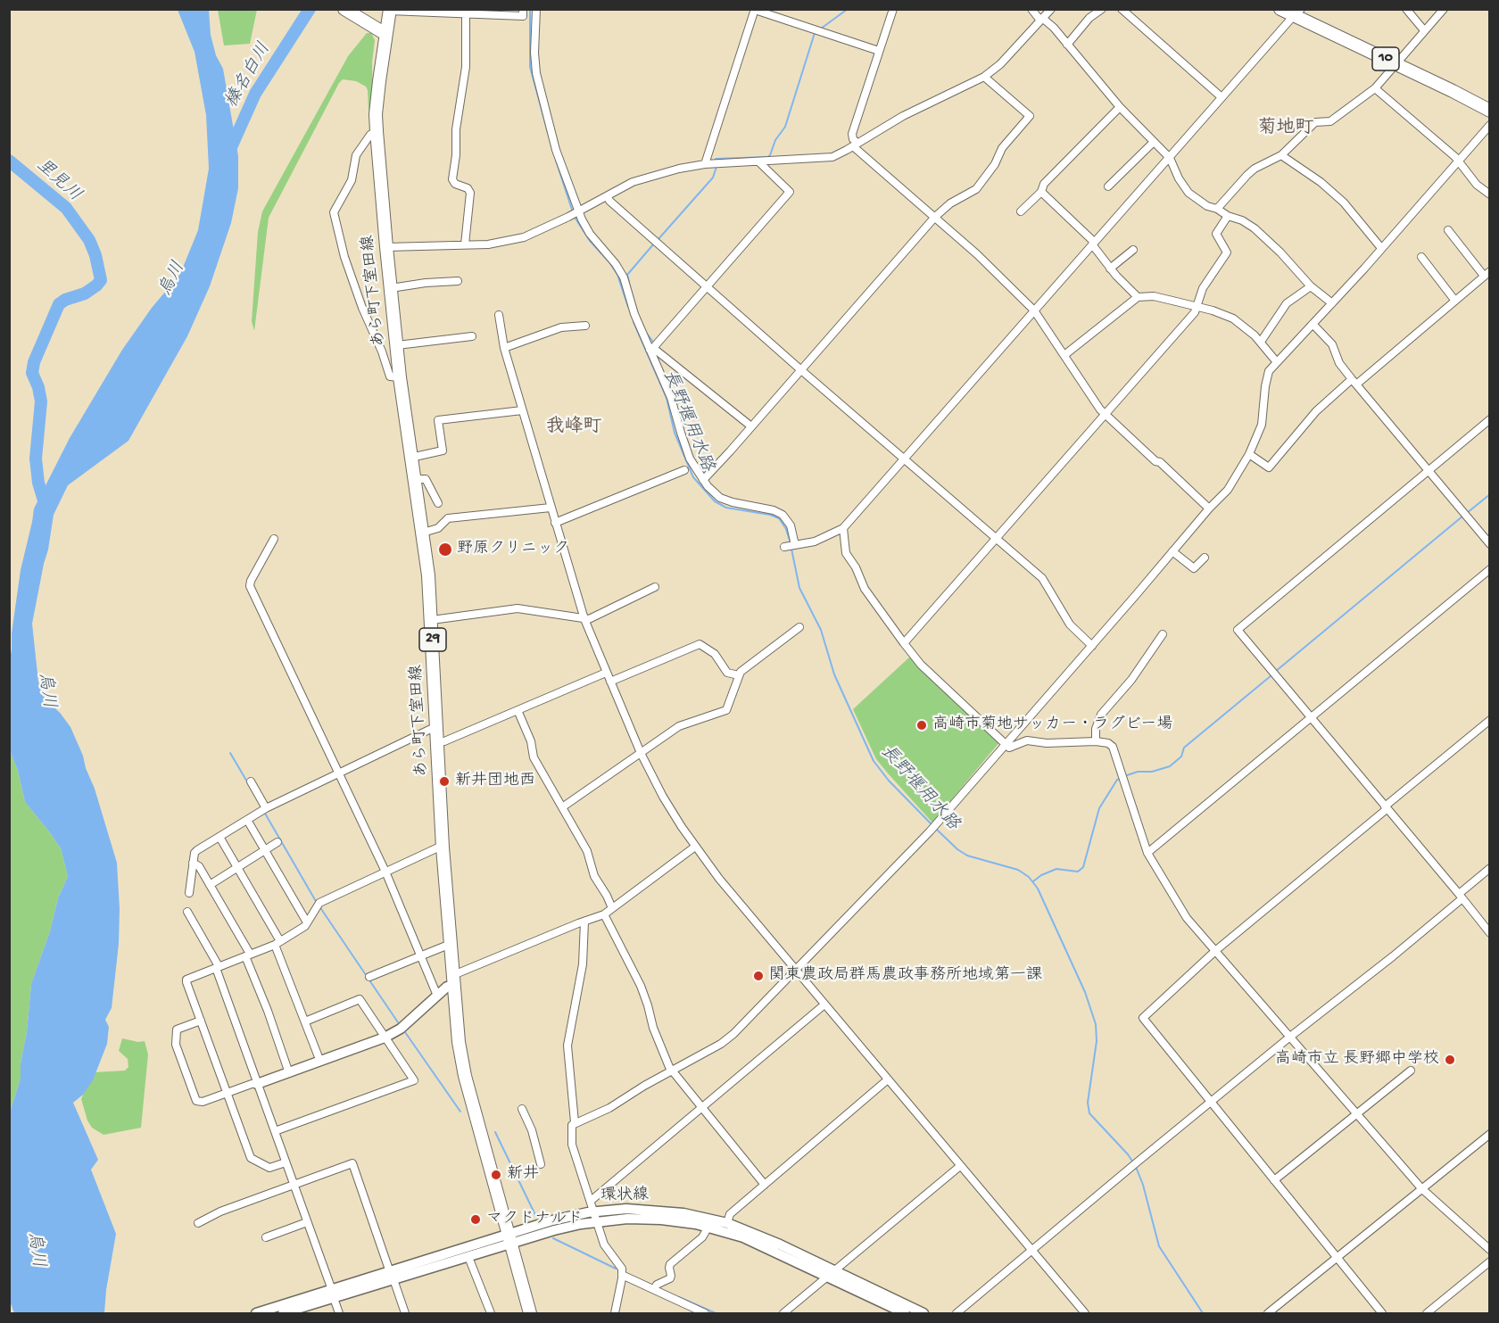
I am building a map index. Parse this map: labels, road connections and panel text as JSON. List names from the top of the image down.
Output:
{
  "streets": {
    "main road": ["10", "あら町下室田線", "29"],
    "street": ["環状線"]
  },
  "crossings": [
    ["あら町下室田線", "29"],
    ["あら町下室田線", "環状線"],
    ["29", "環状線"]
  ],
  "districts": ["菊地町", "我峰町"],
  "water": [
    "榛名白川",
    "里見川",
    "烏川",
    "長野堰用水路"
  ],
  "places": [
    "野原クリニック",
    "高崎市菊地サッカー・ラグビー場",
    "新井団地西",
    "関東農政局群馬農政事務所地域第一課",
    "高崎市立 長野郷中学校",
    "新井",
    "マクドナルド"
  ]
}
